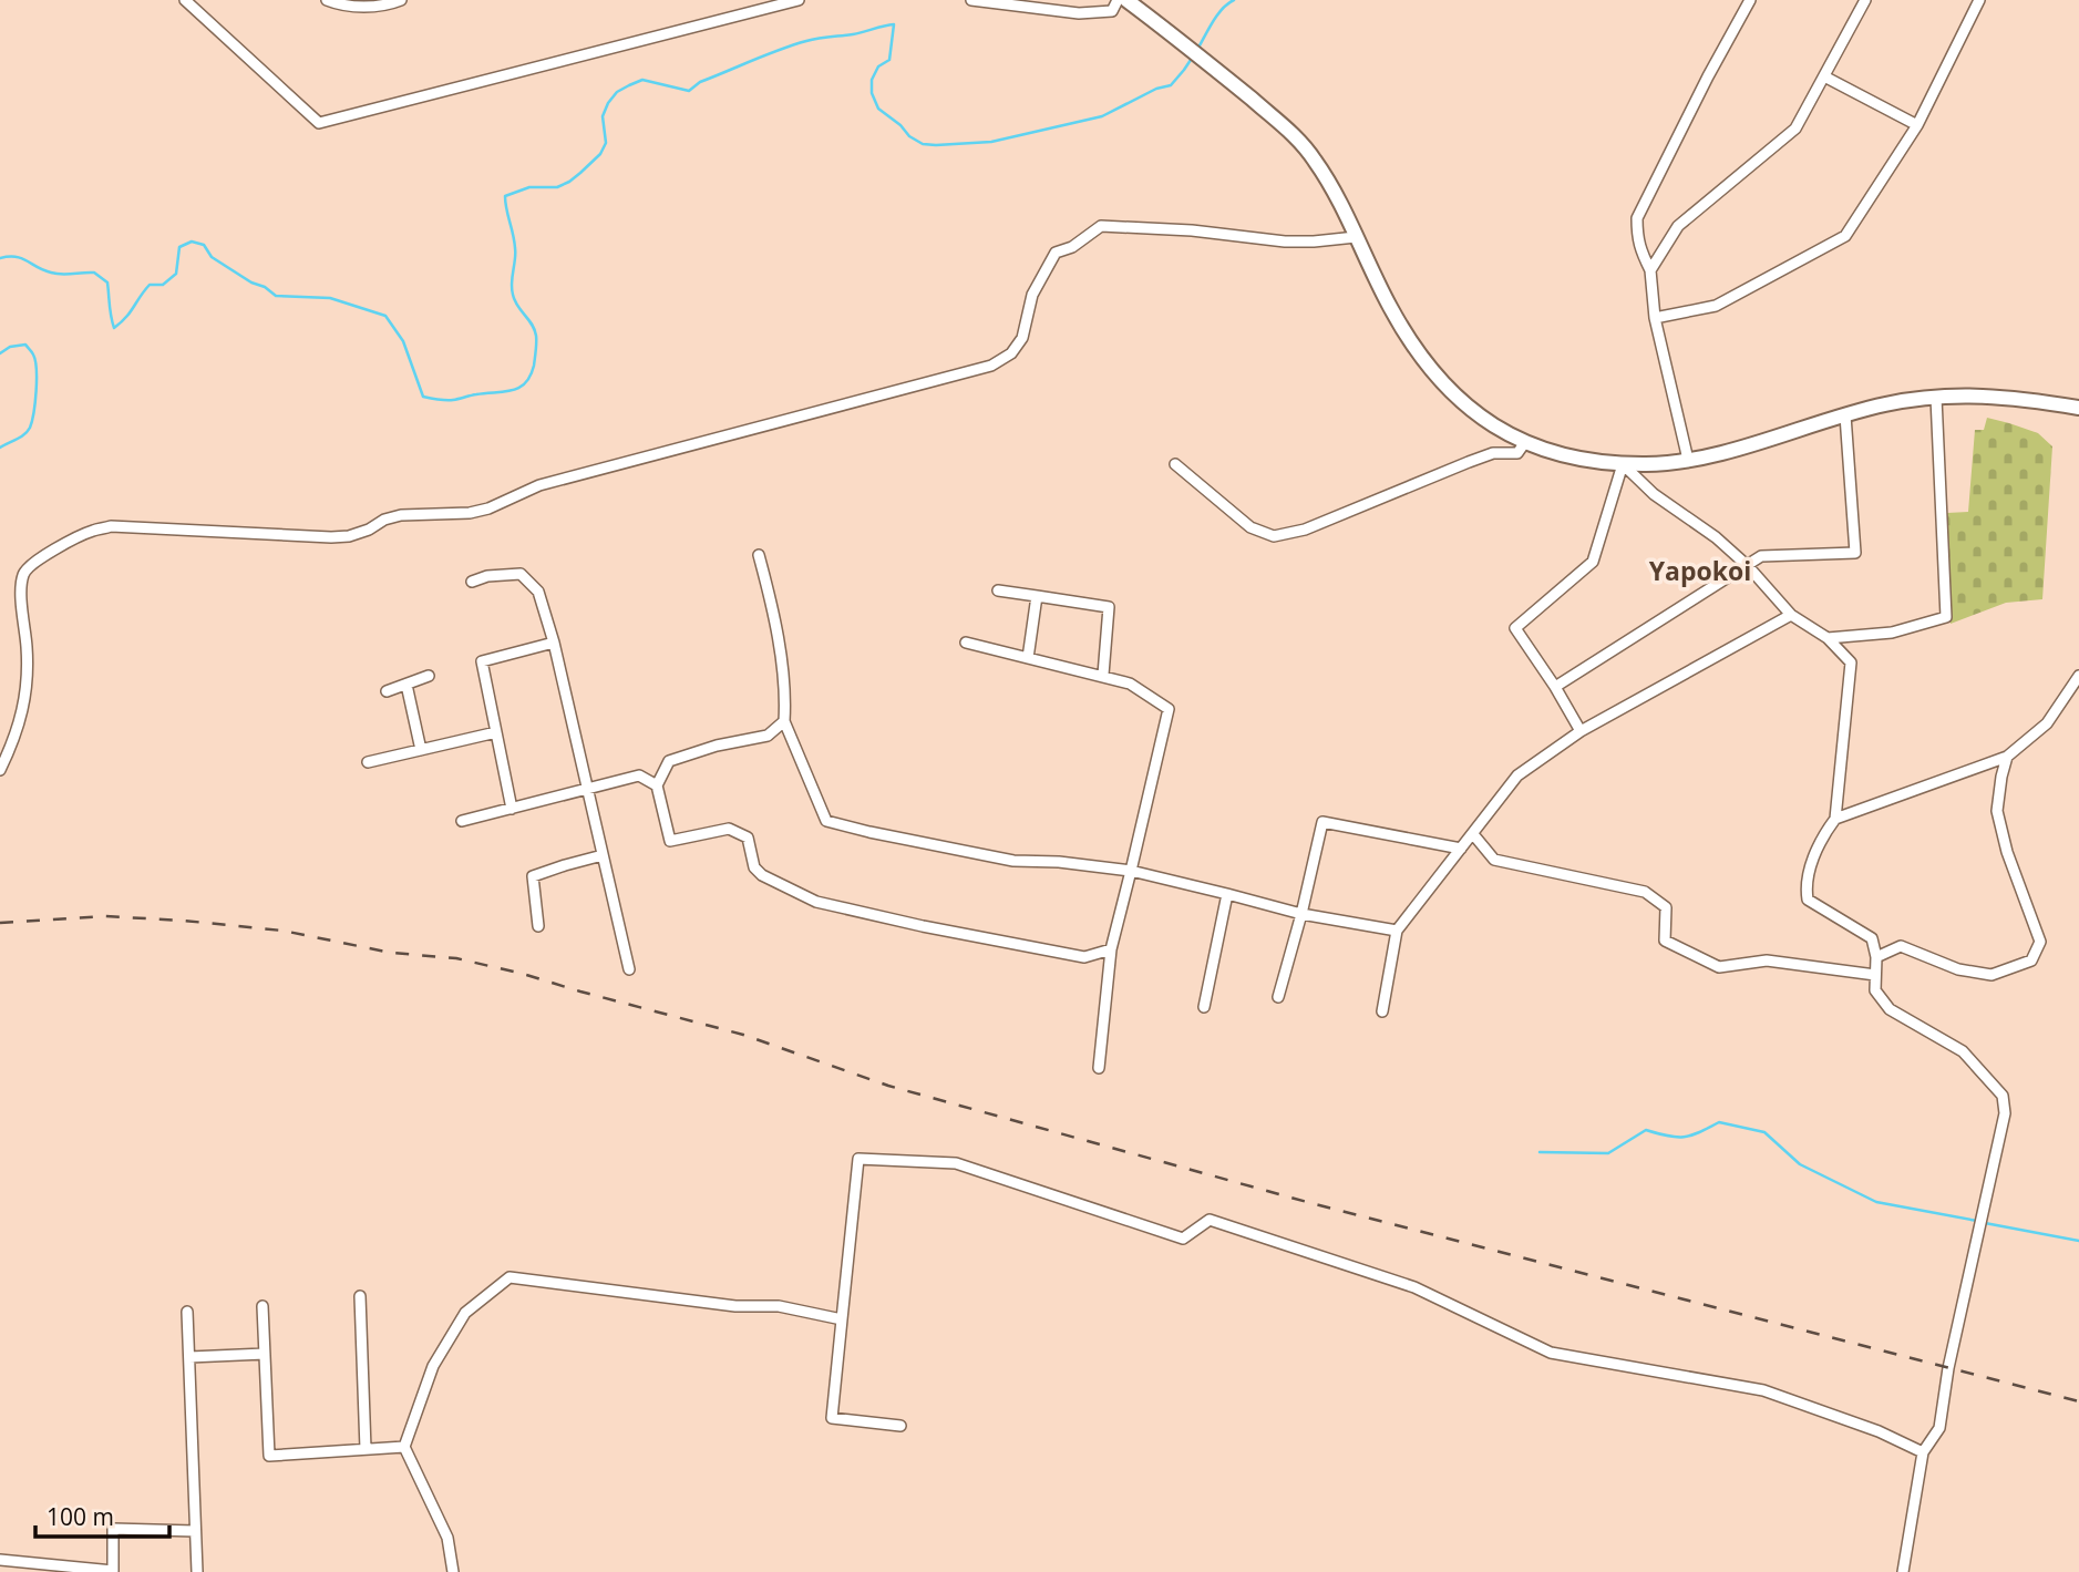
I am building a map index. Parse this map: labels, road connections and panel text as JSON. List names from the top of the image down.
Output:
{
  "districts": ["Yapokoi"],
  "scale_bar": "100 m"
}
